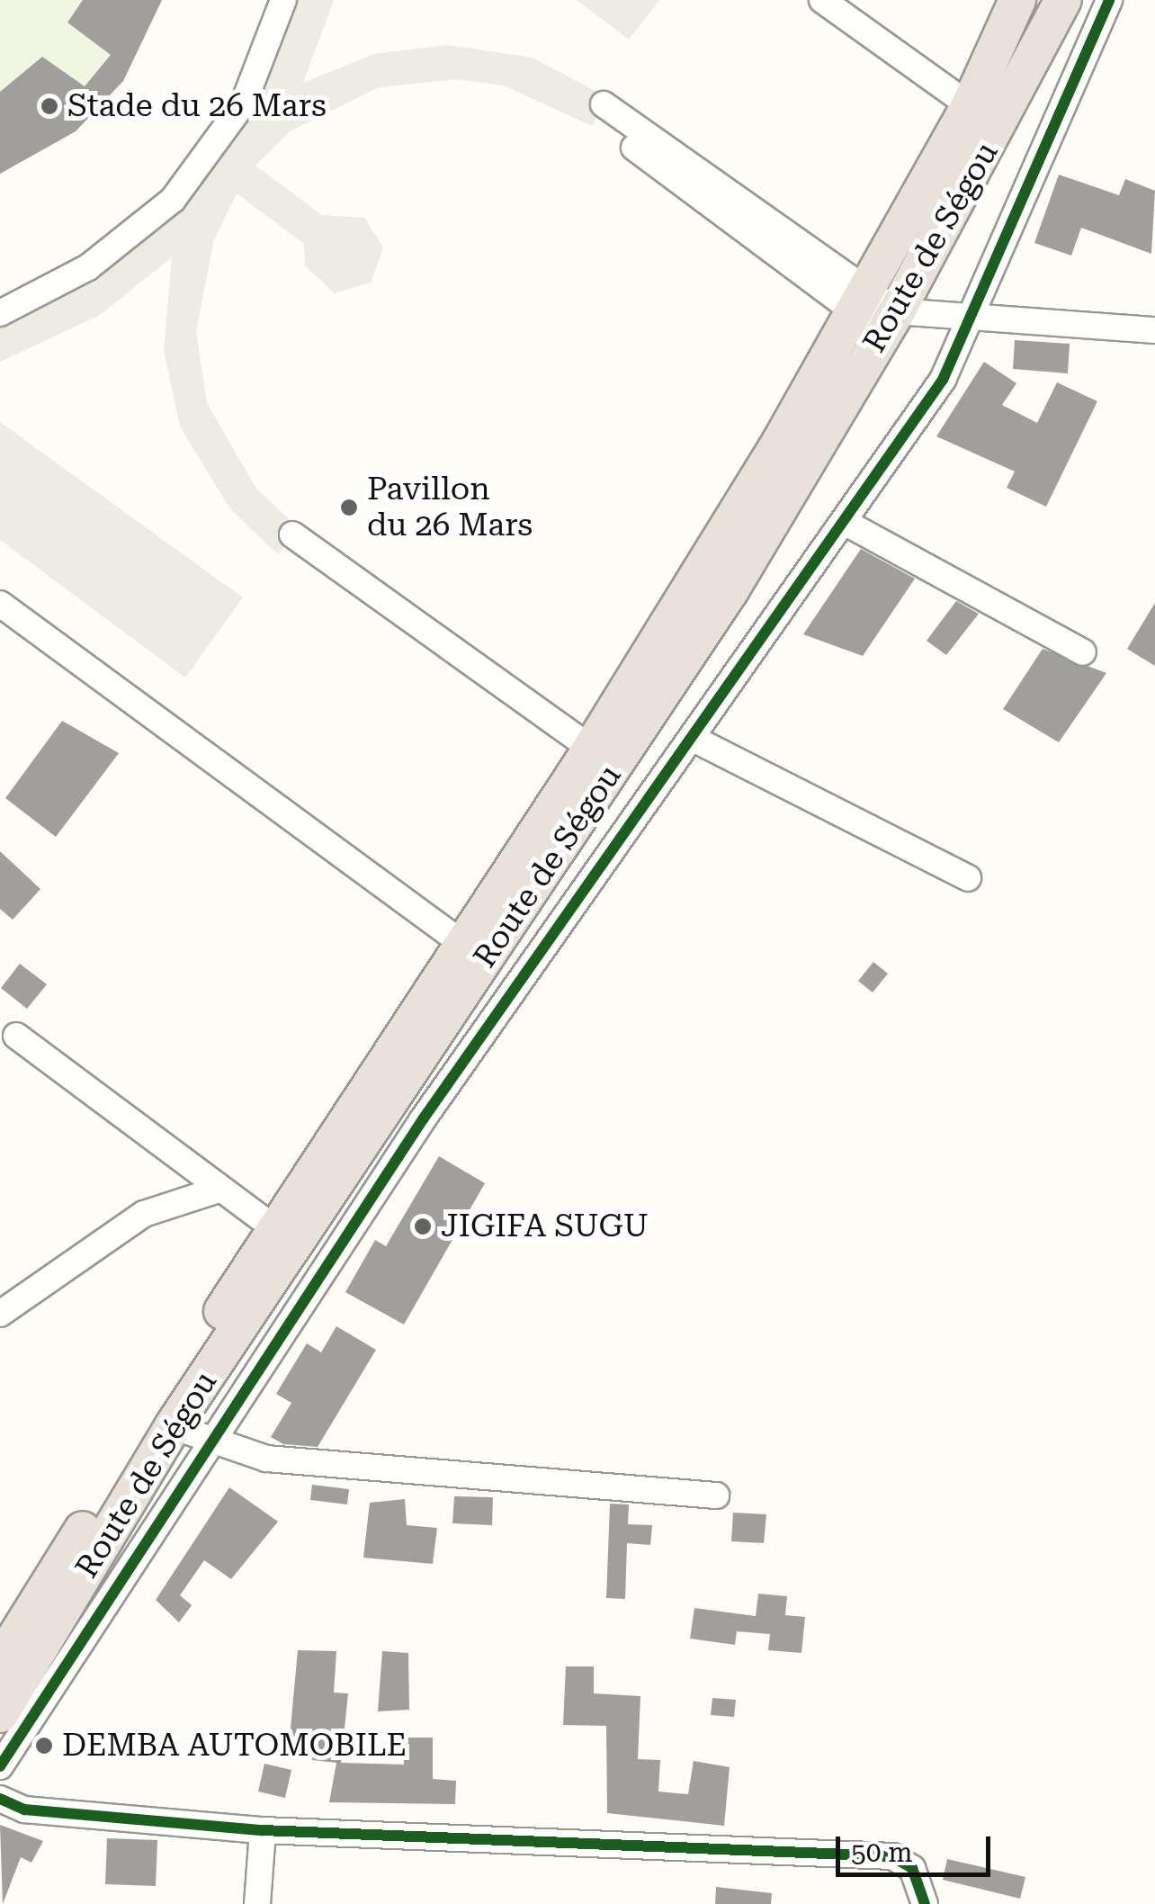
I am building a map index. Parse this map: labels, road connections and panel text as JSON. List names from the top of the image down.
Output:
{
  "streets": {
    "highway": ["Route de Ségou"]
  },
  "places": [
    "Stade du 26 Mars",
    "Pavillon du 26 Mars",
    "JIGIFA SUGU",
    "DEMBA AUTOMOBILE"
  ],
  "scale_bar": "50 m"
}
